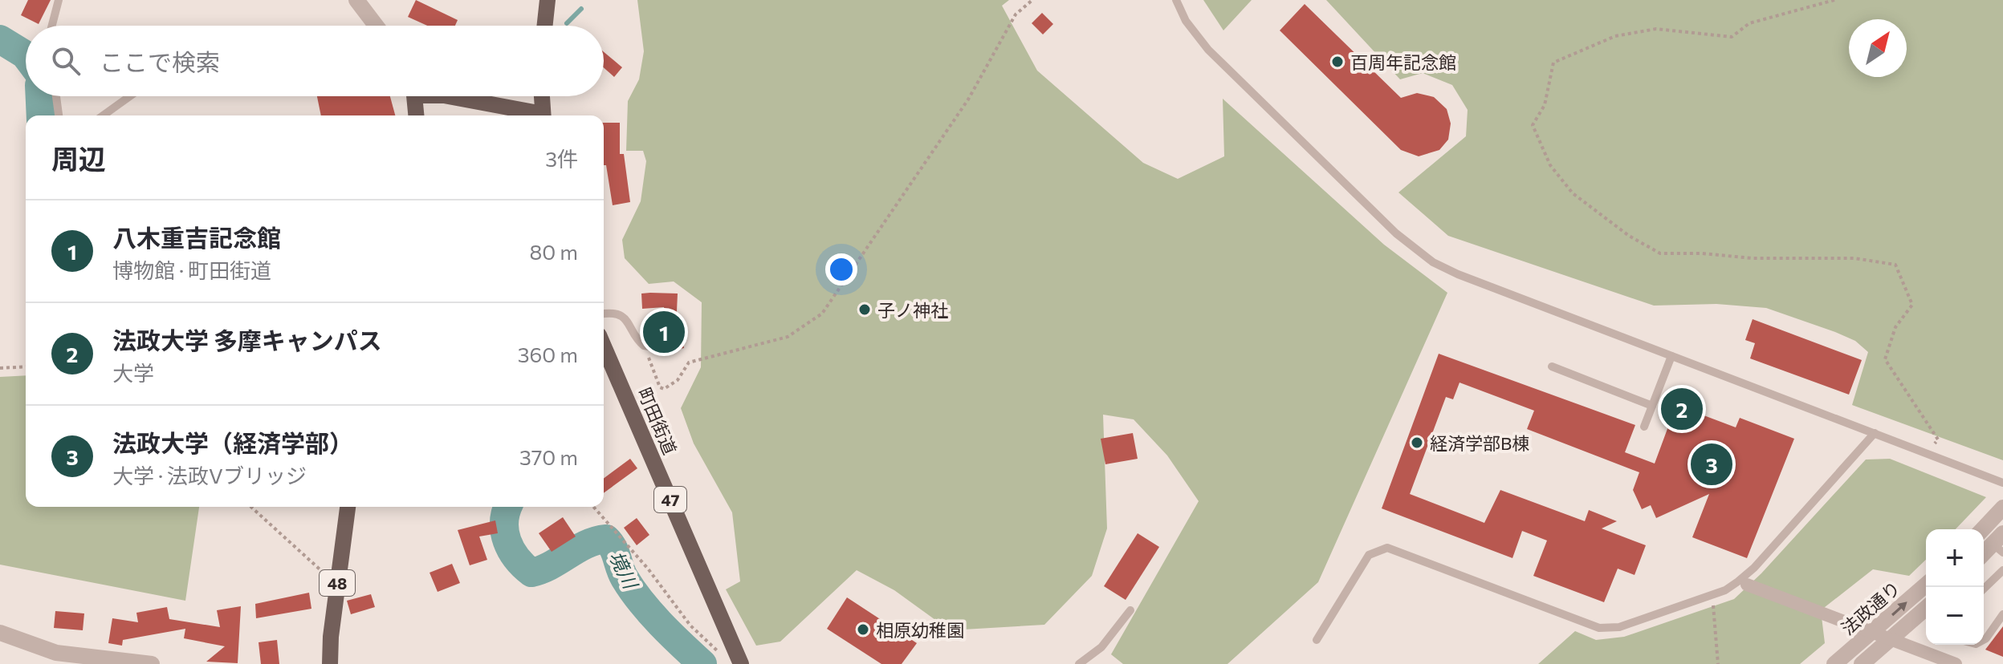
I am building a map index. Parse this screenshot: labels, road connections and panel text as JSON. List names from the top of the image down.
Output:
{
  "streets": {
    "main road": ["町田街道", "47", "48"],
    "street": ["法政通り"]
  },
  "water": ["境川"],
  "places": [
    "百周年記念館",
    "子ノ神社",
    "経済学部B棟",
    "相原幼稚園"
  ],
  "north": "top right",
  "page": {
    "search": "ここで検索",
    "heading": ["周辺", "3件"],
    "list": [
      {
        "mark": "1",
        "name": "八木重吉記念館",
        "note": "博物館 · 町田街道",
        "value": "80 m"
      },
      {
        "mark": "2",
        "name": "法政大学 多摩キャンパス",
        "note": "大学",
        "value": "360 m"
      },
      {
        "mark": "3",
        "name": "法政大学（経済学部）",
        "note": "大学 · 法政Vブリッジ",
        "value": "370 m"
      }
    ],
    "pins": ["1", "2", "3"],
    "map_buttons": ["+", "−"]
  }
}
